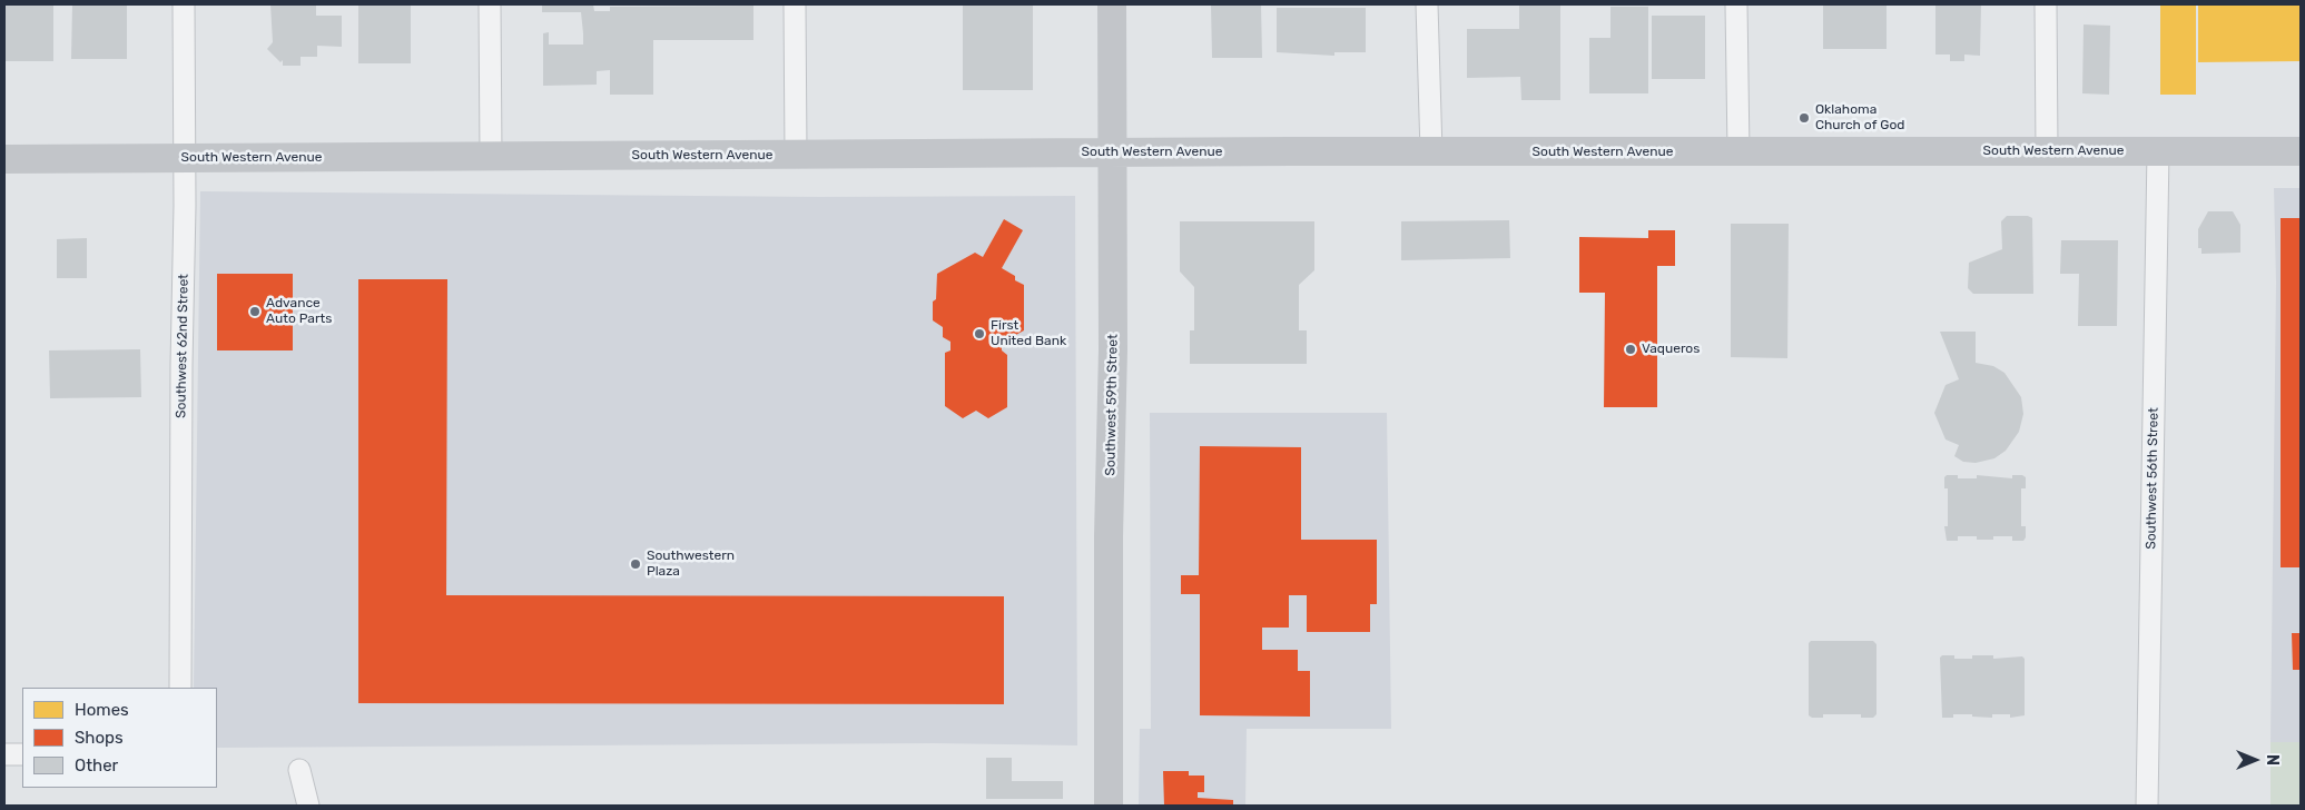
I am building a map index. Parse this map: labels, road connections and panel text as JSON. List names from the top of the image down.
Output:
{
  "streets": {
    "main road": ["South Western Avenue", "Southwest 59th Street"],
    "street": ["Southwest 62nd Street", "Southwest 56th Street"]
  },
  "crossings": [
    ["South Western Avenue", "Southwest 62nd Street"],
    ["South Western Avenue", "Southwest 59th Street"],
    ["South Western Avenue", "Southwest 56th Street"]
  ],
  "places": [
    "Oklahoma Church of God",
    "Advance Auto Parts",
    "First United Bank",
    "Vaqueros",
    "Southwestern Plaza"
  ],
  "legend": ["Homes", "Shops", "Other"],
  "north": "right"
}
